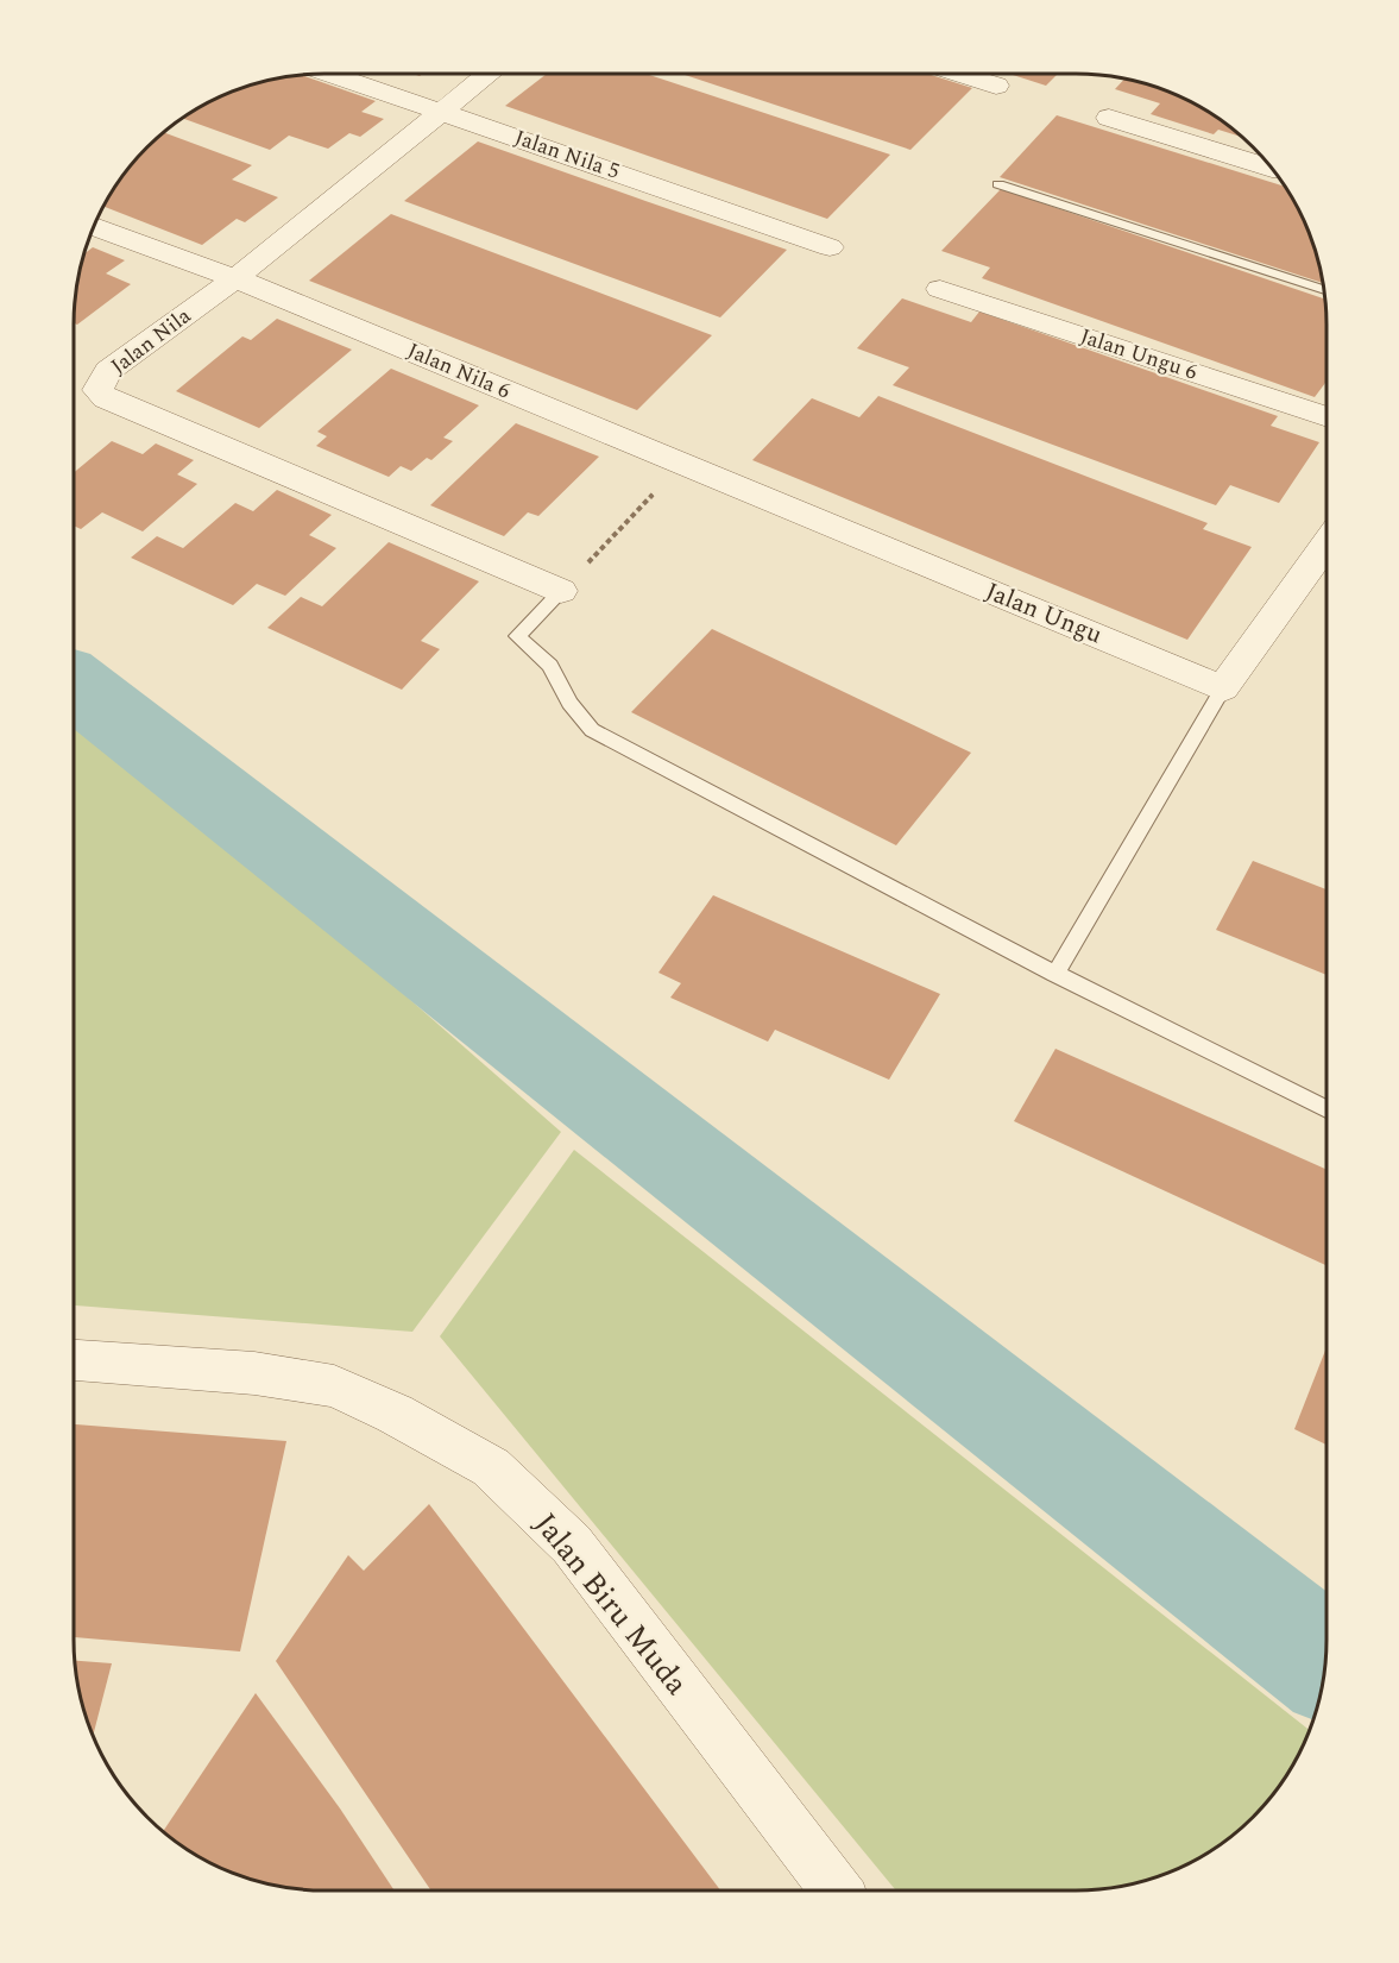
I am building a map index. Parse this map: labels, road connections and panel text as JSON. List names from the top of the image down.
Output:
{
  "streets": {
    "street": [
      "Jalan Nila 5",
      "Jalan Nila",
      "Jalan Ungu 6",
      "Jalan Nila 6",
      "Jalan Ungu",
      "Jalan Biru Muda"
    ]
  },
  "crossings": [
    ["Jalan Nila 5", "Jalan Nila"],
    ["Jalan Nila", "Jalan Nila 6"],
    ["Jalan Nila 6", "Jalan Ungu"]
  ]
}
